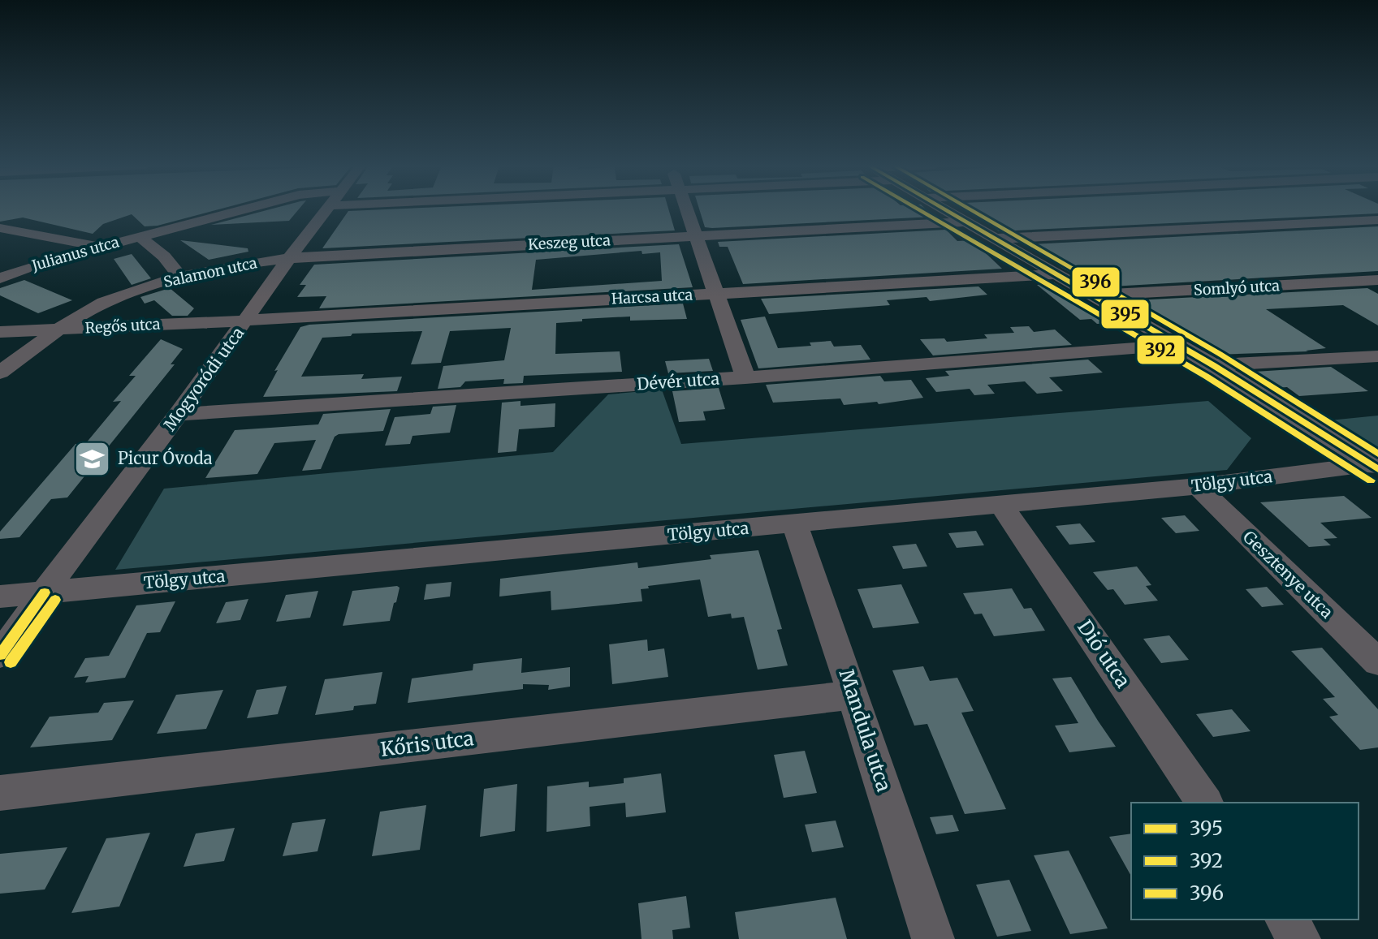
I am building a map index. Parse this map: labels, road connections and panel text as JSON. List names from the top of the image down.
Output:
{
  "streets": {
    "street": [
      "Keszeg utca",
      "Julianus utca",
      "Salamon utca",
      "Somlyó utca",
      "Harcsa utca",
      "Regős utca",
      "Mogyoródi utca",
      "Dévér utca",
      "Tölgy utca",
      "Gesztenye utca",
      "Dió utca",
      "Mandula utca",
      "Kőris utca"
    ]
  },
  "crossings": [
    ["Keszeg utca", "Salamon utca"],
    ["Keszeg utca", "Mogyoródi utca"],
    ["Salamon utca", "Regős utca"],
    ["Salamon utca", "Mogyoródi utca"],
    ["Harcsa utca", "Regős utca"],
    ["Harcsa utca", "Mogyoródi utca"],
    ["Regős utca", "Mogyoródi utca"],
    ["Mogyoródi utca", "Dévér utca"],
    ["Mogyoródi utca", "Tölgy utca"],
    ["Tölgy utca", "Gesztenye utca"],
    ["Tölgy utca", "Dió utca"],
    ["Tölgy utca", "Mandula utca"],
    ["Mandula utca", "Kőris utca"]
  ],
  "places": {
    "school or university": ["Picur Óvoda"]
  },
  "lines": ["transit line 395", "transit line 392", "transit line 396"],
  "legend": ["395", "392", "396"]
}
